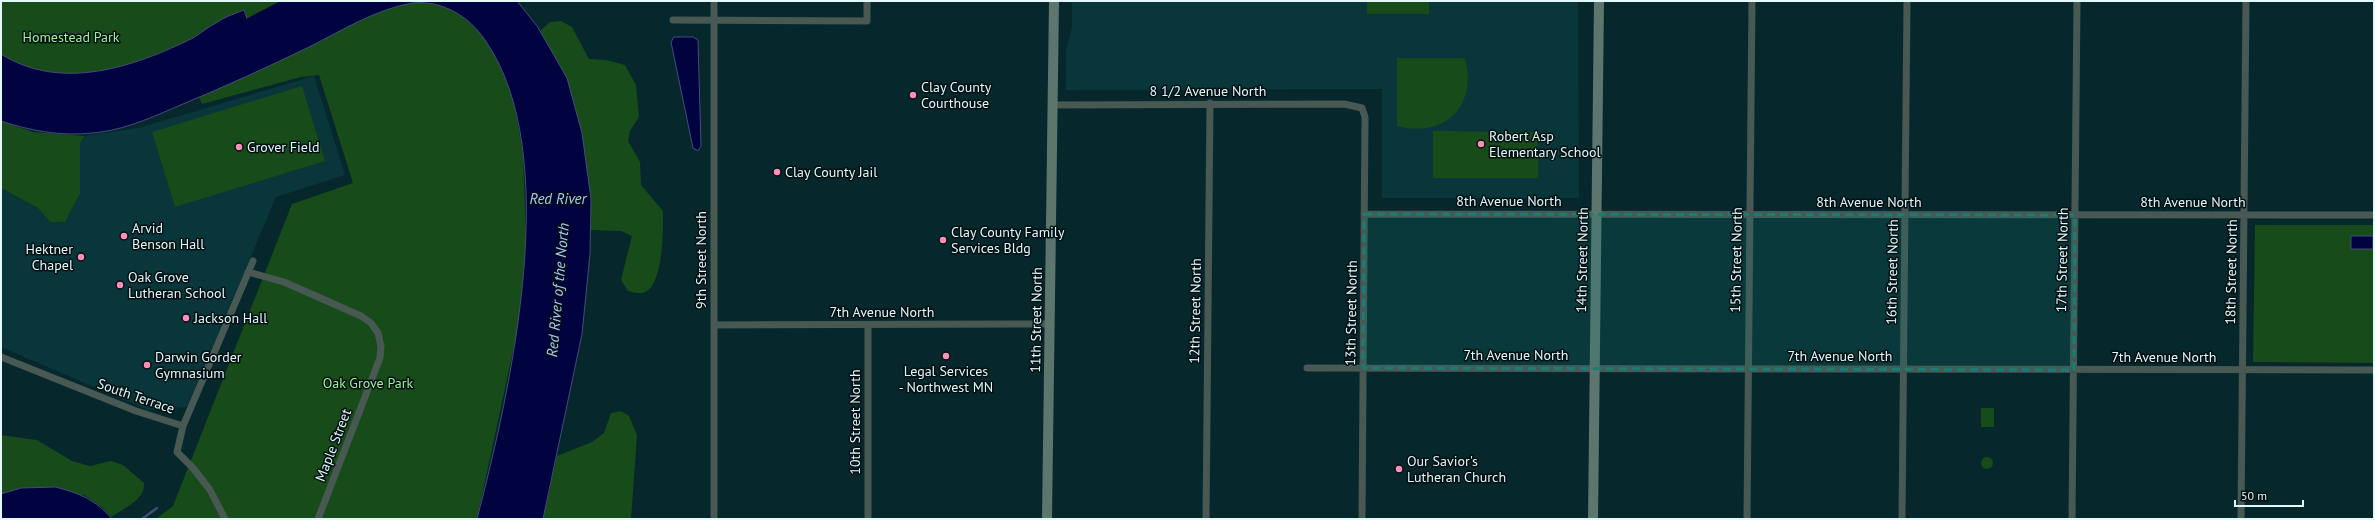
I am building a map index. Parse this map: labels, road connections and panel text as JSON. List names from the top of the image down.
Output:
{
  "streets": {
    "street": [
      "8 1/2 Avenue North",
      "8th Avenue North",
      "9th Street North",
      "14th Street North",
      "15th Street North",
      "17th Street North",
      "16th Street North",
      "18th Street North",
      "12th Street North",
      "7th Avenue North",
      "13th Street North",
      "11th Street North",
      "South Terrace",
      "10th Street North",
      "Maple Street"
    ]
  },
  "crossings": [
    ["8 1/2 Avenue North", "12th Street North"],
    ["8 1/2 Avenue North", "13th Street North"],
    ["8 1/2 Avenue North", "11th Street North"],
    ["8th Avenue North", "14th Street North"],
    ["8th Avenue North", "15th Street North"],
    ["8th Avenue North", "17th Street North"],
    ["8th Avenue North", "16th Street North"],
    ["8th Avenue North", "18th Street North"],
    ["8th Avenue North", "13th Street North"],
    ["9th Street North", "7th Avenue North"],
    ["14th Street North", "7th Avenue North"],
    ["15th Street North", "7th Avenue North"],
    ["17th Street North", "7th Avenue North"],
    ["16th Street North", "7th Avenue North"],
    ["18th Street North", "7th Avenue North"],
    ["7th Avenue North", "13th Street North"],
    ["7th Avenue North", "11th Street North"],
    ["7th Avenue North", "10th Street North"]
  ],
  "water": ["Red River", "Red River of the North"],
  "parks": ["Homestead Park", "Oak Grove Park"],
  "places": [
    "Clay County Courthouse",
    "Robert Asp Elementary School",
    "Grover Field",
    "Clay County Jail",
    "Arvid Benson Hall",
    "Clay County Family Services Bldg",
    "Hektner Chapel",
    "Oak Grove Lutheran School",
    "Jackson Hall",
    "Legal Services - Northwest MN",
    "Darwin Gorder Gymnasium",
    "Our Savior's Lutheran Church"
  ],
  "scale_bar": "50 m"
}
